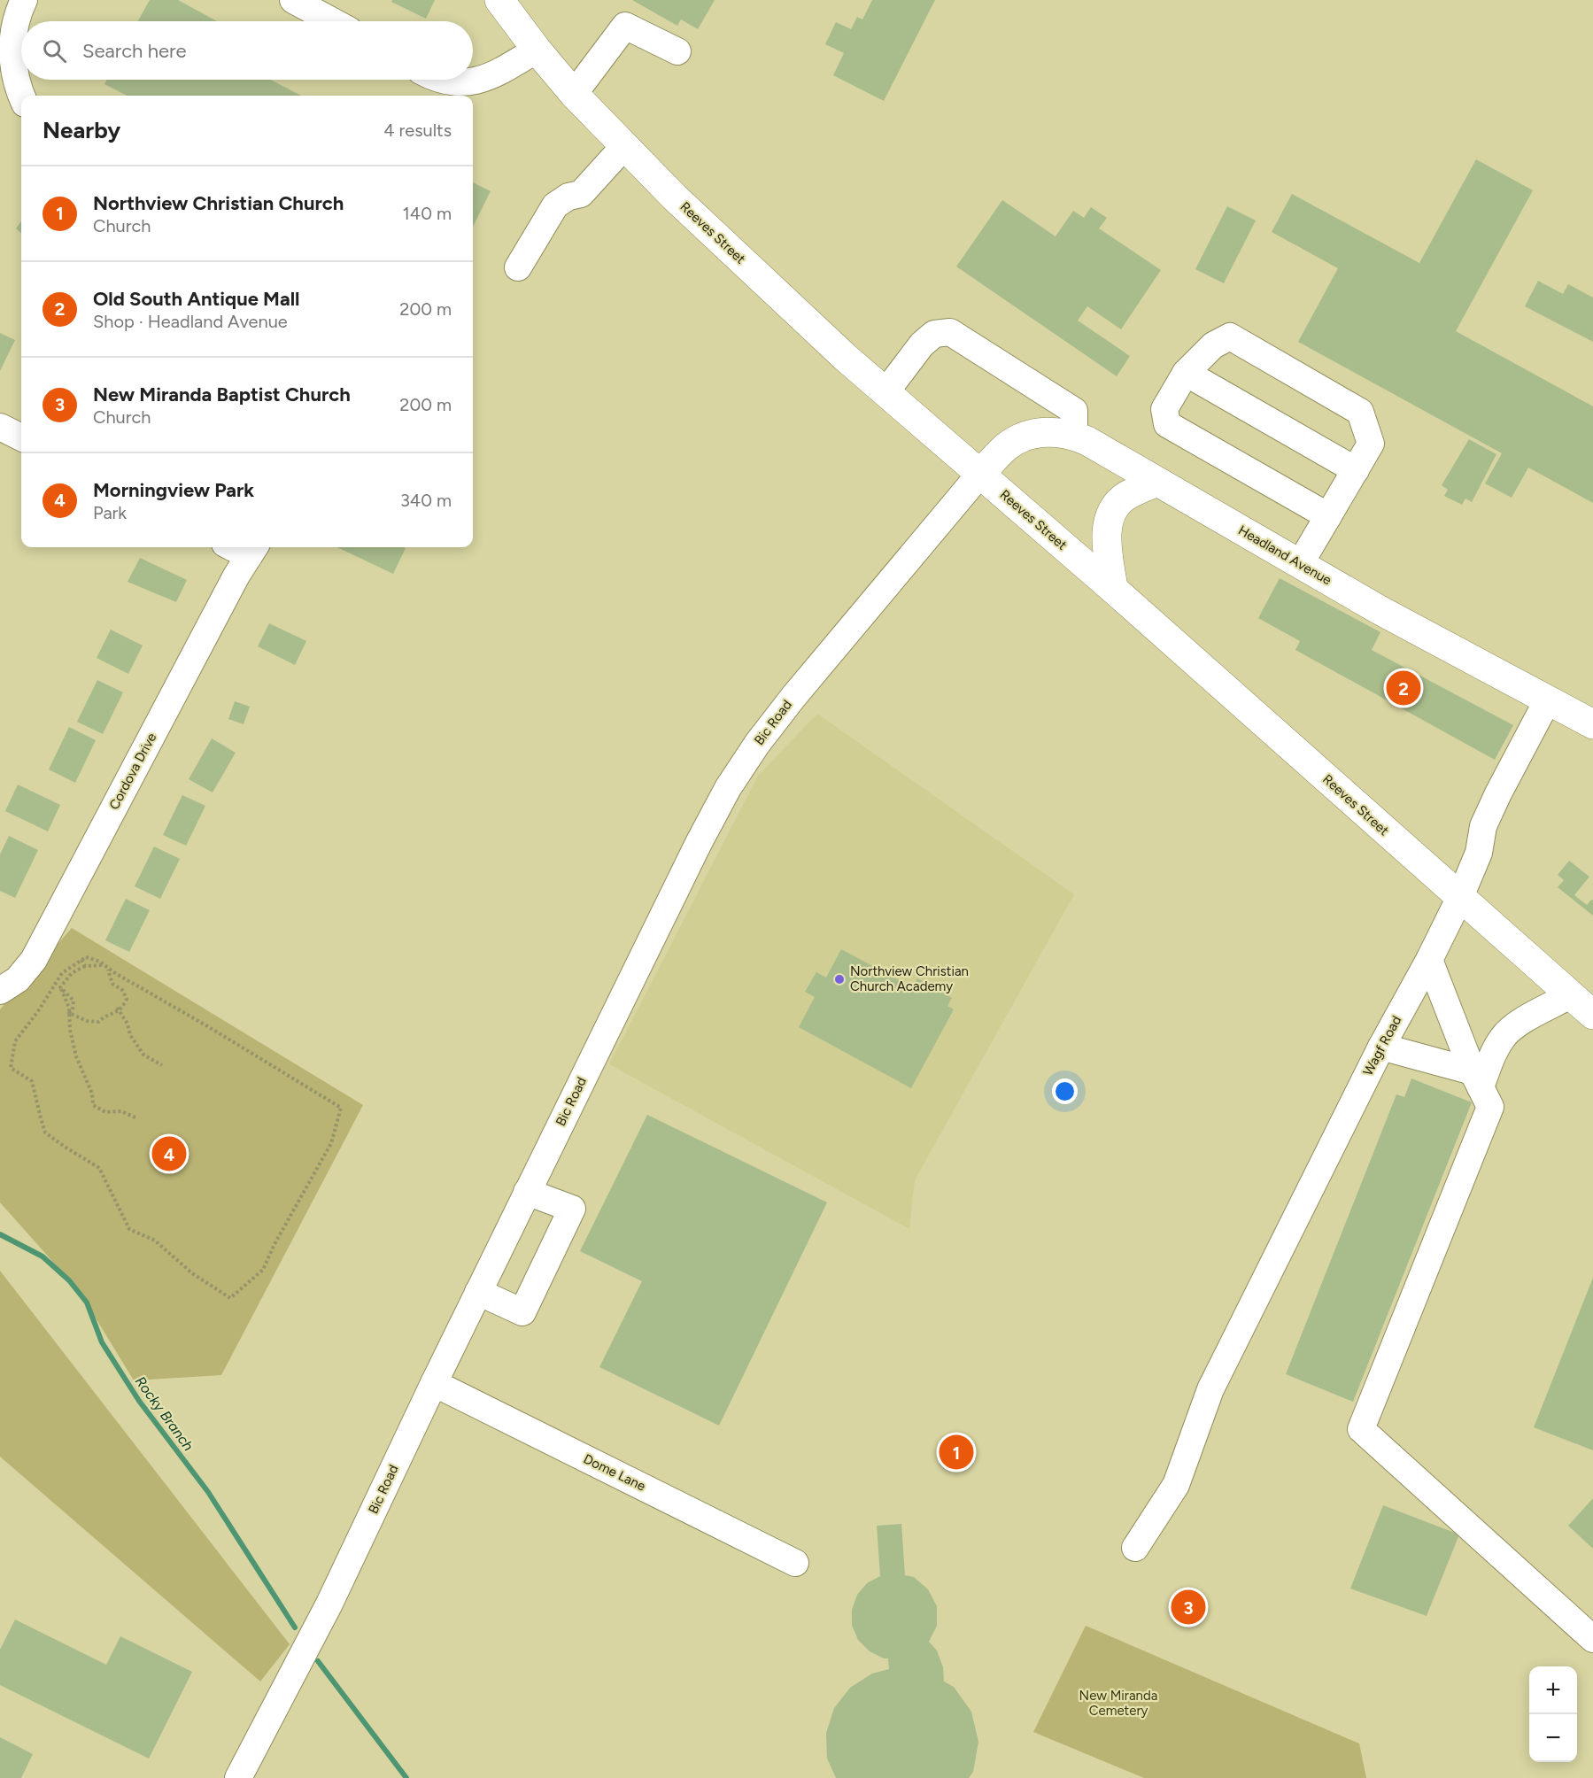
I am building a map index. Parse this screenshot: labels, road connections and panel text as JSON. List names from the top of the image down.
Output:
{
  "streets": {
    "main road": ["Reeves Street", "Headland Avenue"],
    "street": [
      "Bic Road",
      "Cordova Drive",
      "Wagf Road",
      "Dome Lane"
    ]
  },
  "crossings": [
    ["Reeves Street", "Headland Avenue"],
    ["Reeves Street", "Bic Road"],
    ["Reeves Street", "Wagf Road"],
    ["Headland Avenue", "Bic Road"],
    ["Headland Avenue", "Wagf Road"],
    ["Bic Road", "Dome Lane"]
  ],
  "water": ["Rocky Branch"],
  "parks": ["New Miranda Cemetery"],
  "places": ["Northview Christian Church Academy"],
  "page": {
    "search": "Search here",
    "heading": ["Nearby", "4 results"],
    "list": [
      {
        "mark": "1",
        "name": "Northview Christian Church",
        "note": "Church",
        "value": "140 m"
      },
      {
        "mark": "2",
        "name": "Old South Antique Mall",
        "note": "Shop · Headland Avenue",
        "value": "200 m"
      },
      {
        "mark": "3",
        "name": "New Miranda Baptist Church",
        "note": "Church",
        "value": "200 m"
      },
      {
        "mark": "4",
        "name": "Morningview Park",
        "note": "Park",
        "value": "340 m"
      }
    ],
    "pins": [
      "2",
      "4",
      "1",
      "3"
    ],
    "map_buttons": ["+", "−"]
  }
}
